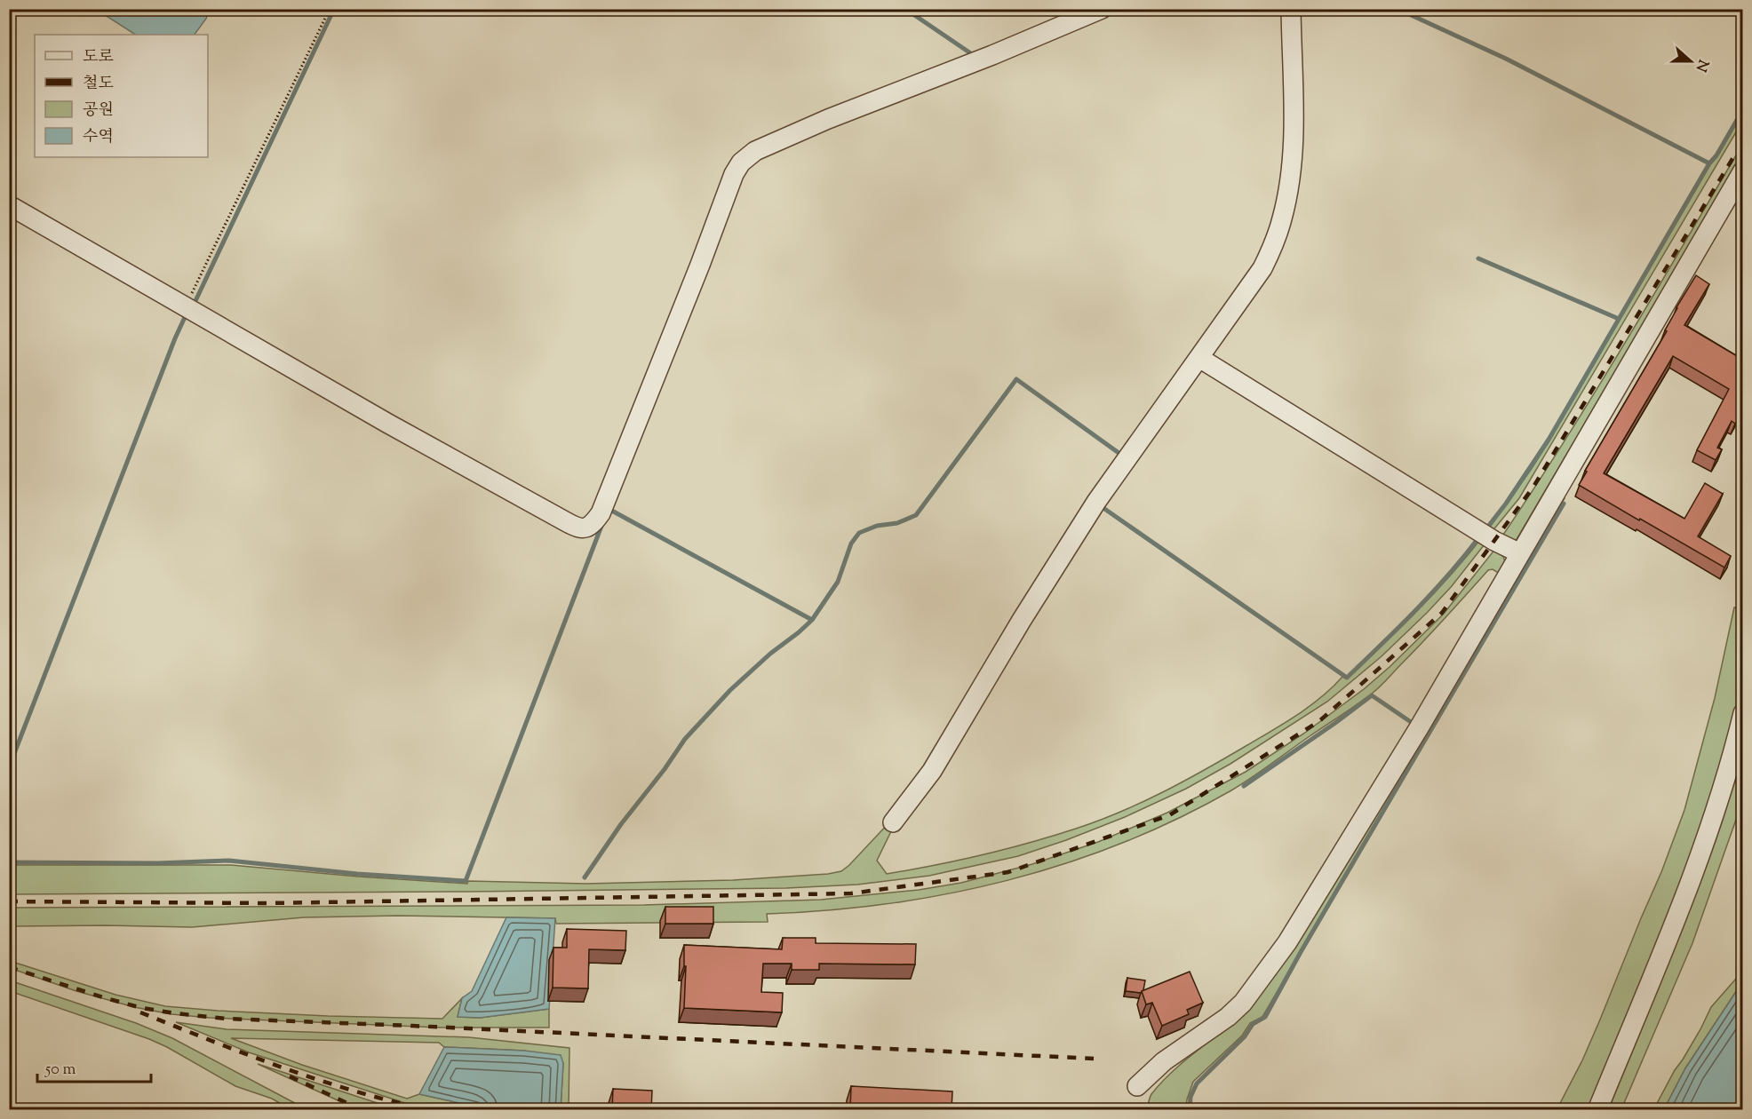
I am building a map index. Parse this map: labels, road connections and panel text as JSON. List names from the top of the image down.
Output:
{
  "legend": [
    "도로",
    "철도",
    "공원",
    "수역"
  ],
  "scale_bar": "50 m",
  "north": "right"
}
